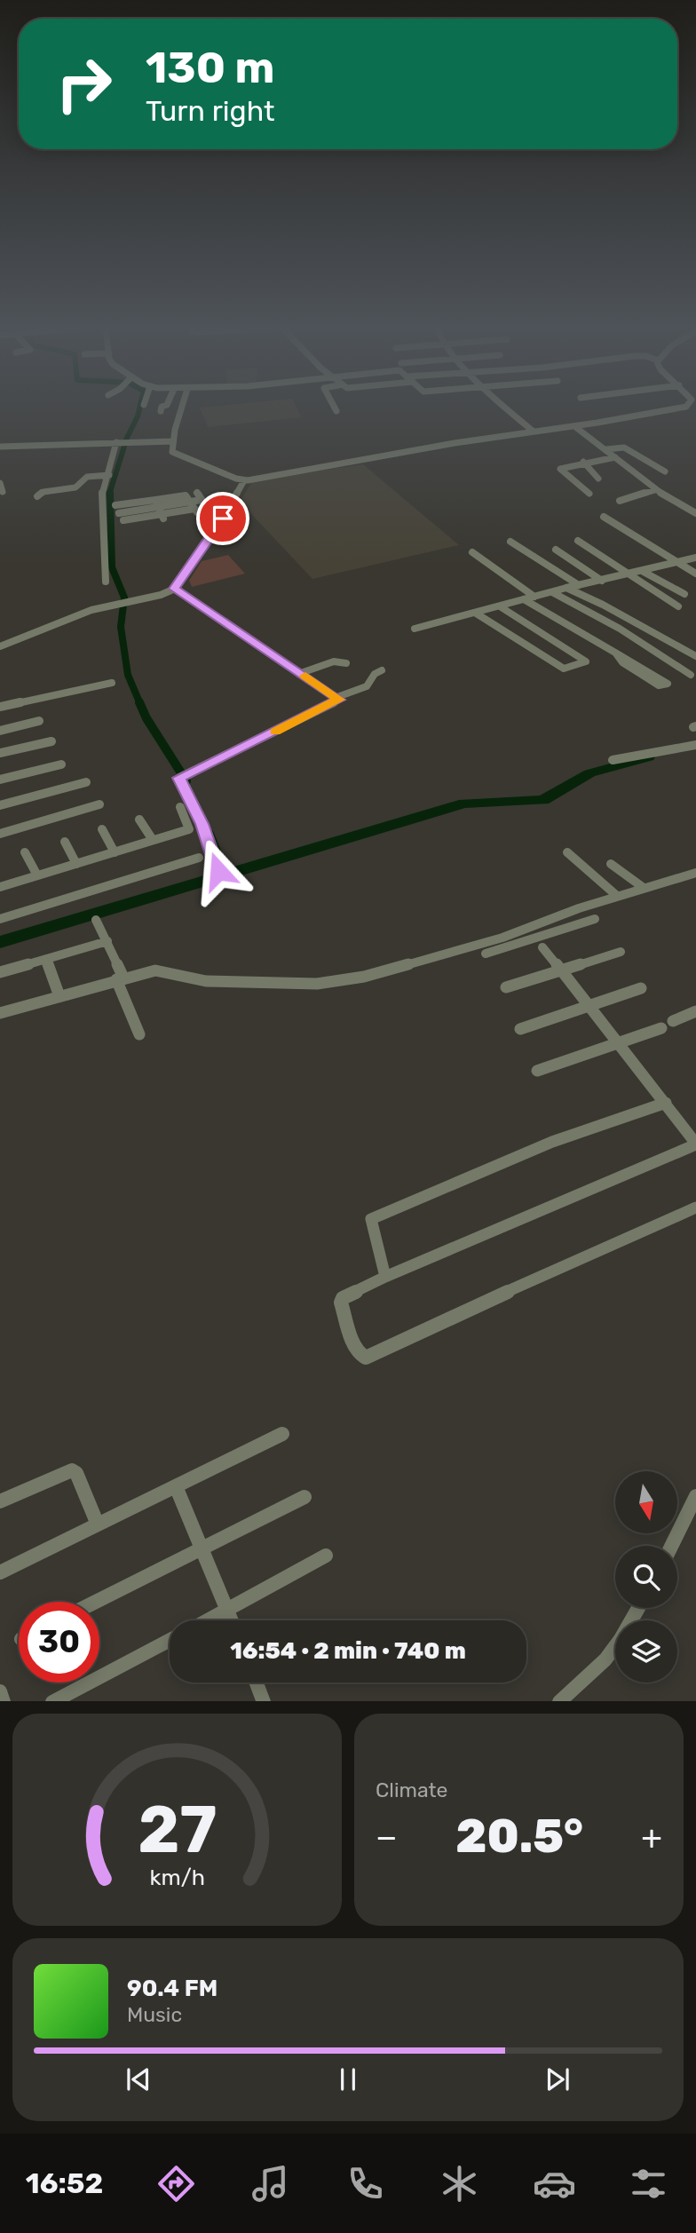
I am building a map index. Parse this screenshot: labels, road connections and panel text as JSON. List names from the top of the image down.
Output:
{
  "north": "bottom",
  "page": {
    "turn": ["130 m", "Turn right"],
    "limit": "30",
    "trip": "16:54 · 2 min · 740 m",
    "tile": "Climate",
    "heat": ["−", "20.5°", "+"],
    "song": ["90.4 FM", "Music"],
    "tabs": "16:52",
    "gauge": ["27", "km/h"]
  }
}
